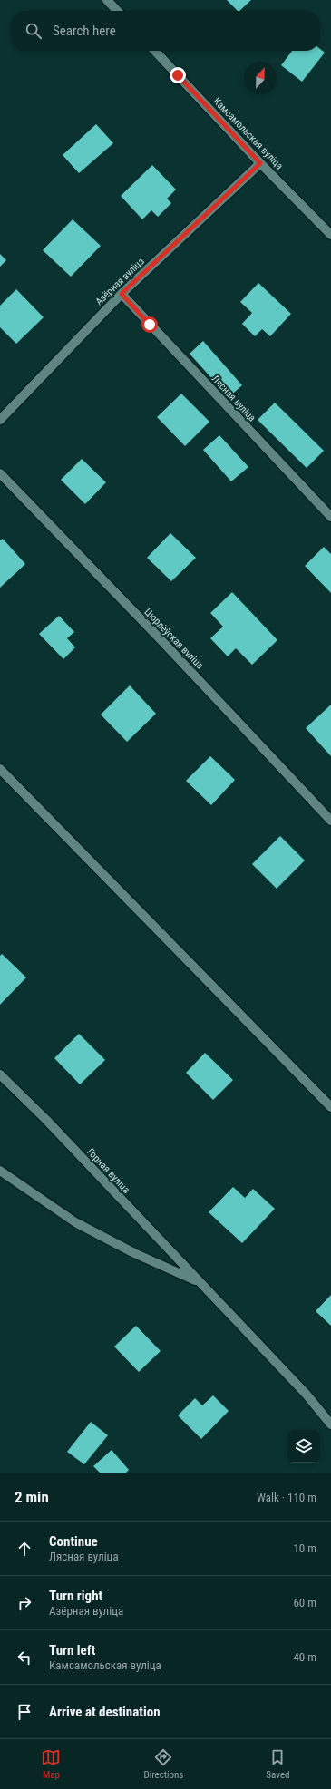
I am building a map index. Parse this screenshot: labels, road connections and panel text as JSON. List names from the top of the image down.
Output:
{
  "streets": {
    "street": [
      "Камсамольская вуліца",
      "Азёрная вуліца",
      "Лясная вуліца",
      "Цюрлёўская вуліца",
      "Горная вуліца"
    ]
  },
  "crossings": [
    ["Камсамольская вуліца", "Азёрная вуліца"],
    ["Азёрная вуліца", "Лясная вуліца"]
  ],
  "north": "top",
  "page": {
    "search": "Search here",
    "heading": ["2 min", "Walk · 110 m"],
    "list": [
      ["Continue", "Лясная вуліца", "10 m"],
      ["Turn right", "Азёрная вуліца", "60 m"],
      ["Turn left", "Камсамольская вуліца", "40 m"],
      "Arrive at destination"
    ],
    "nav": ["Map", "Directions", "Saved"]
  }
}
